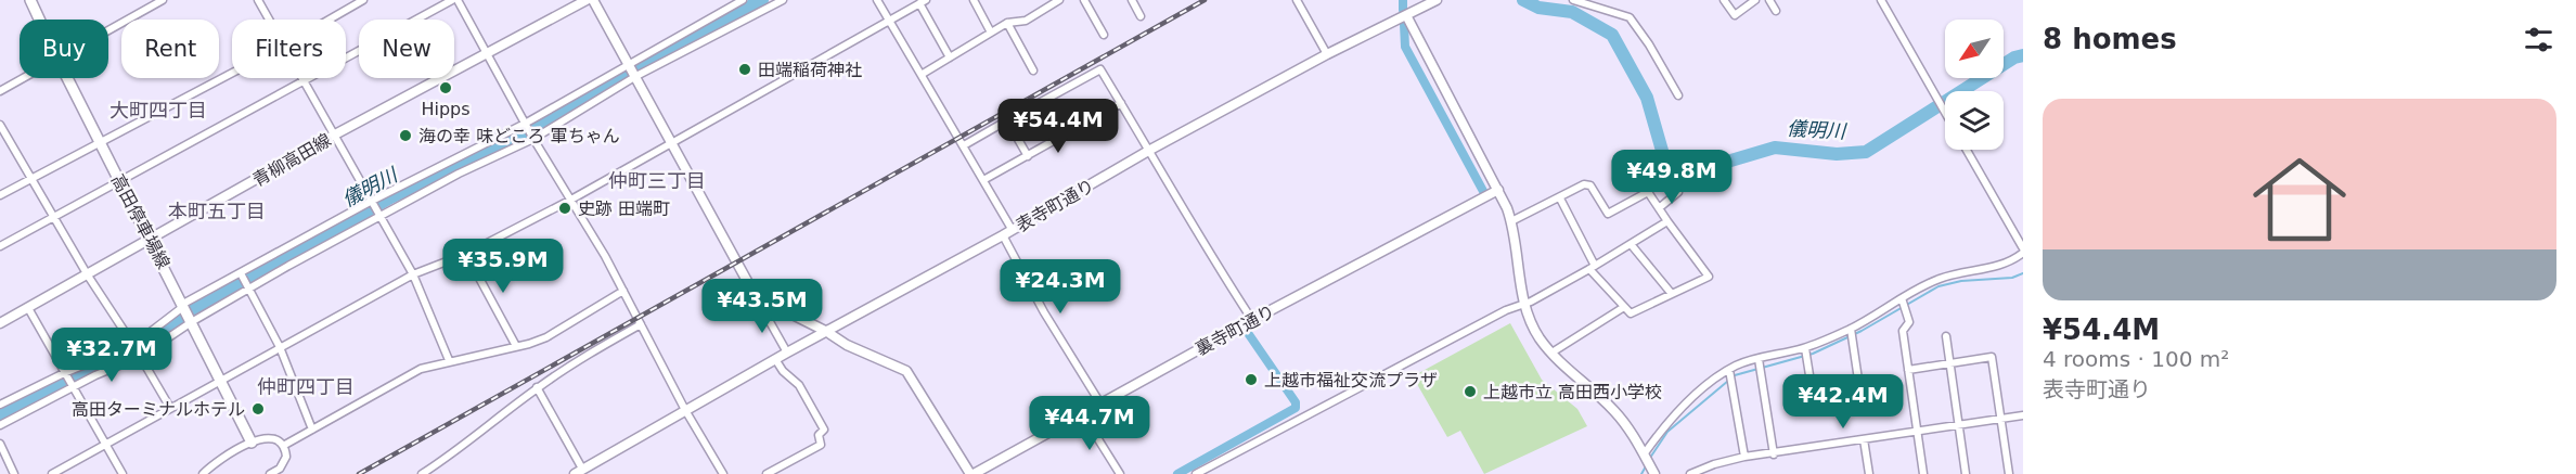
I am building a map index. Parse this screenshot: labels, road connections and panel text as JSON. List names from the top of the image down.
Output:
{
  "streets": {
    "main road": ["高田停車場線"],
    "street": ["青柳高田線", "表寺町通り", "裏寺町通り"]
  },
  "crossings": [
    ["青柳高田線", "高田停車場線"]
  ],
  "districts": [
    "大町四丁目",
    "仲町三丁目",
    "本町五丁目",
    "仲町四丁目"
  ],
  "water": ["儀明川"],
  "places": [
    "田端稲荷神社",
    "Hipps",
    "海の幸 味どころ 軍ちゃん",
    "史跡 田端町",
    "上越市福祉交流プラザ",
    "上越市立 高田西小学校",
    "高田ターミナルホテル"
  ],
  "north": "bottom left",
  "page": {
    "heading": "8 homes",
    "chip": [
      "Buy",
      "Rent",
      "Filters",
      "New"
    ],
    "list": [
      {
        "name": "¥54.4M",
        "note": "4 rooms · 100 m² · 表寺町通り"
      }
    ],
    "price": [
      "¥54.4M",
      "¥49.8M",
      "¥35.9M",
      "¥24.3M",
      "¥43.5M",
      "¥32.7M",
      "¥42.4M",
      "¥44.7M"
    ]
  }
}
